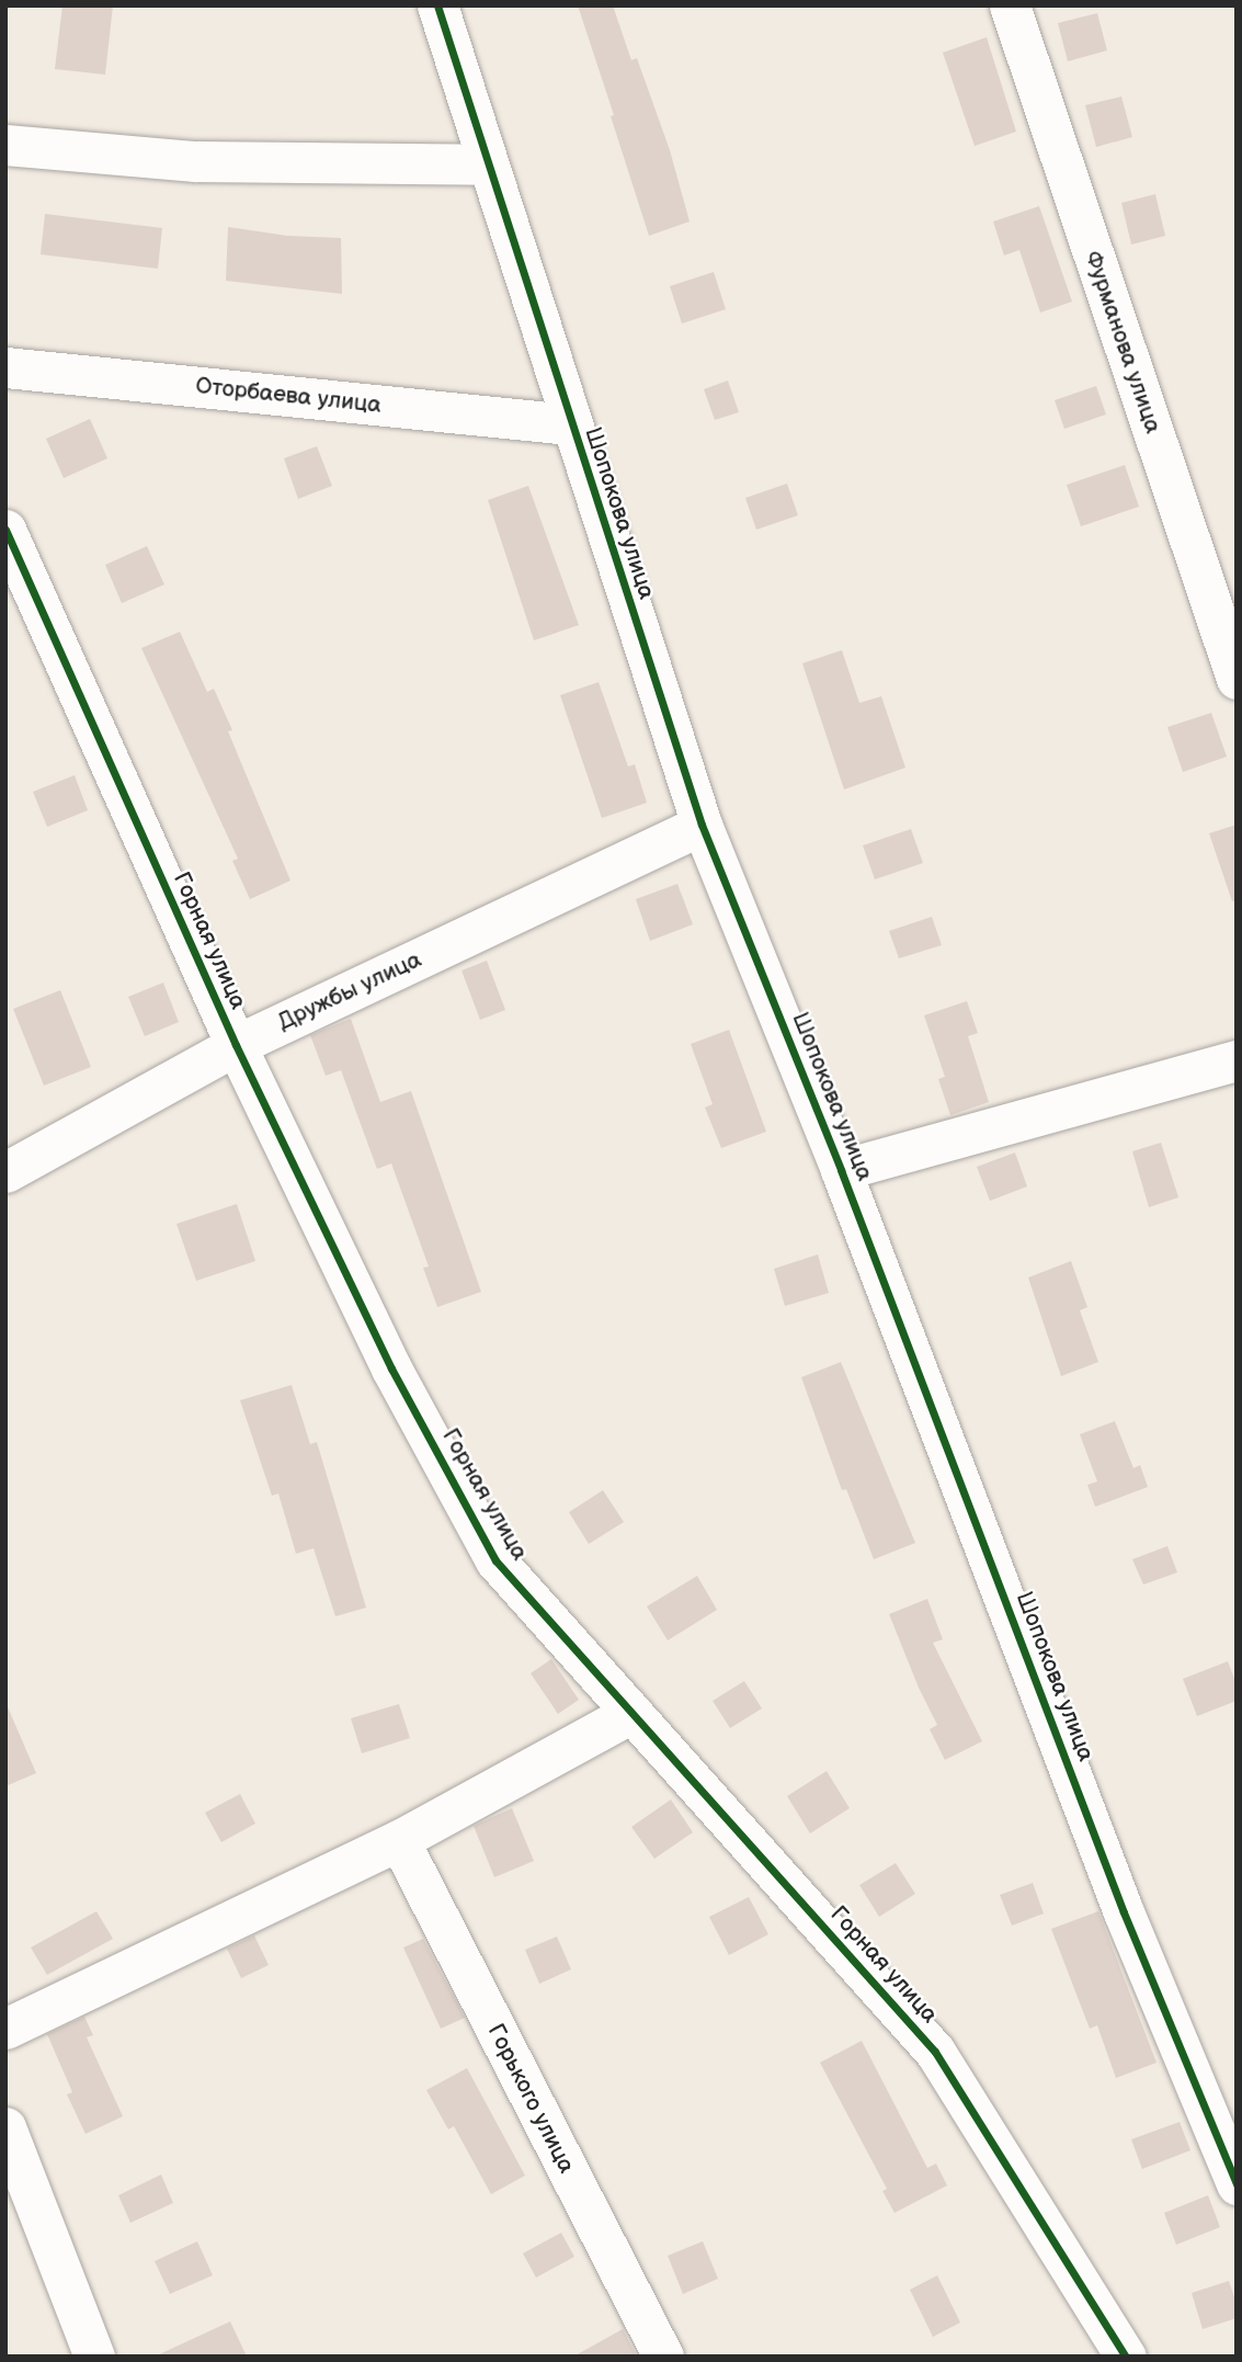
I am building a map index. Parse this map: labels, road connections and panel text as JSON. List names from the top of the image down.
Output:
{
  "streets": {
    "street": [
      "Фурманова улица",
      "Оторбаева улица",
      "Шопокова улица",
      "Горная улица",
      "Дружбы улица",
      "Горького улица"
    ]
  },
  "crossings": [
    ["Оторбаева улица", "Шопокова улица"],
    ["Шопокова улица", "Дружбы улица"],
    ["Горная улица", "Дружбы улица"]
  ]
}
